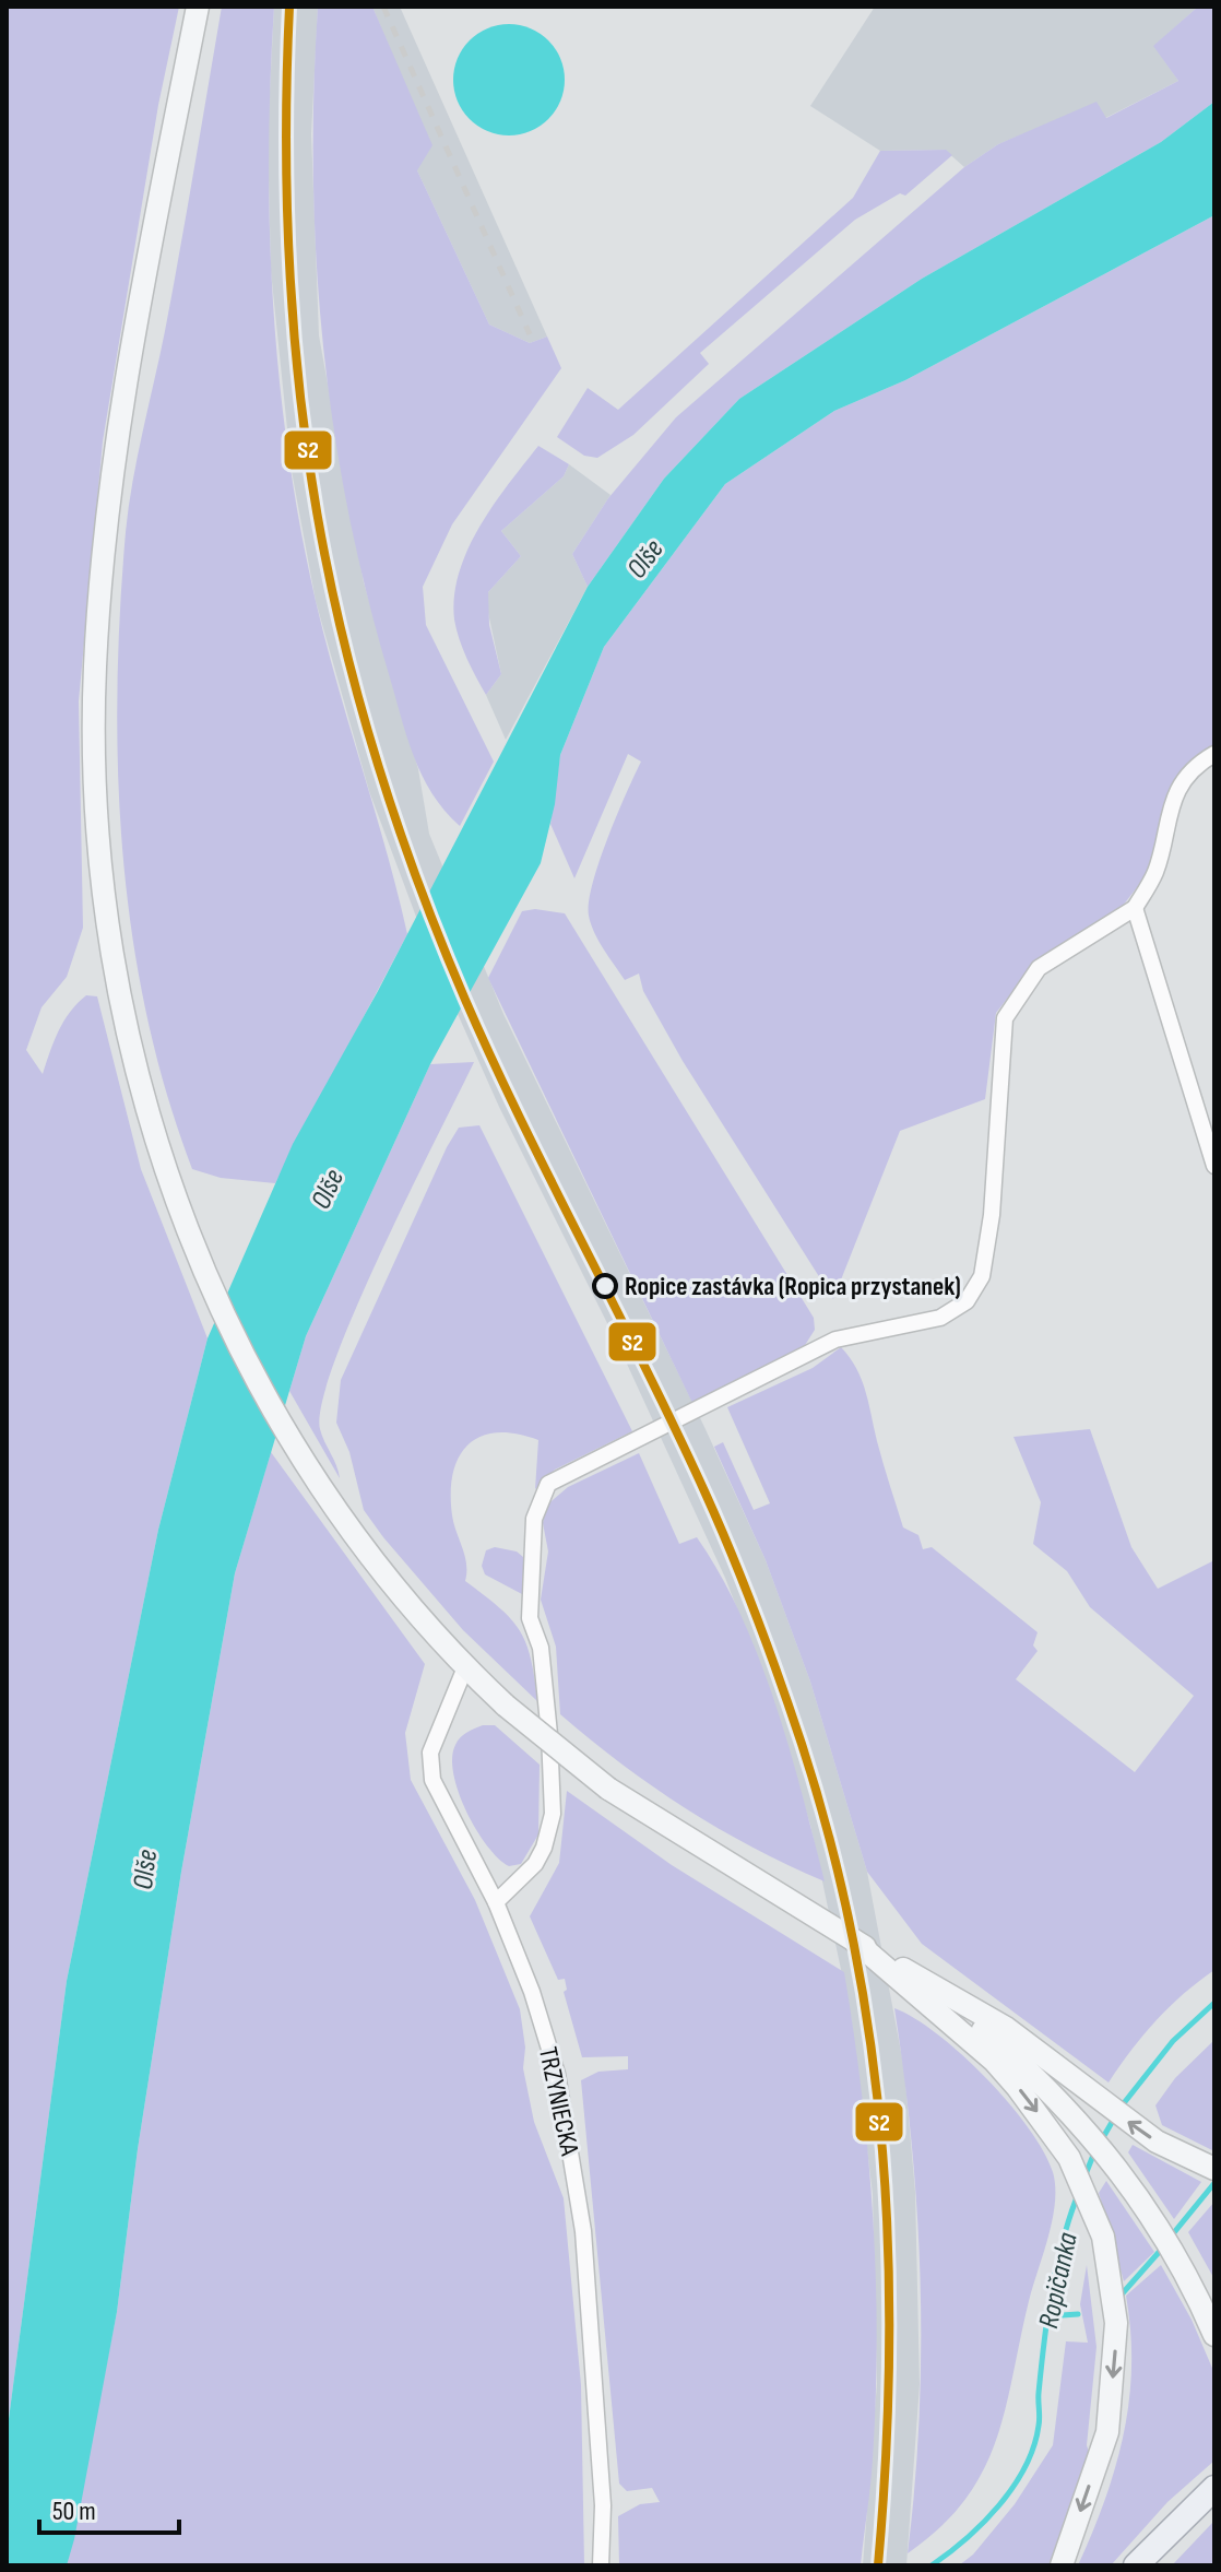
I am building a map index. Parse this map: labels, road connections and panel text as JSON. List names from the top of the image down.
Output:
{
  "streets": {
    "street": ["TRZYNIECKA"]
  },
  "water": ["Olše", "Ropičanka"],
  "places": ["Ropice zastávka (Ropica przystanek)"],
  "lines": ["transit line S2"],
  "scale_bar": "50 m"
}
